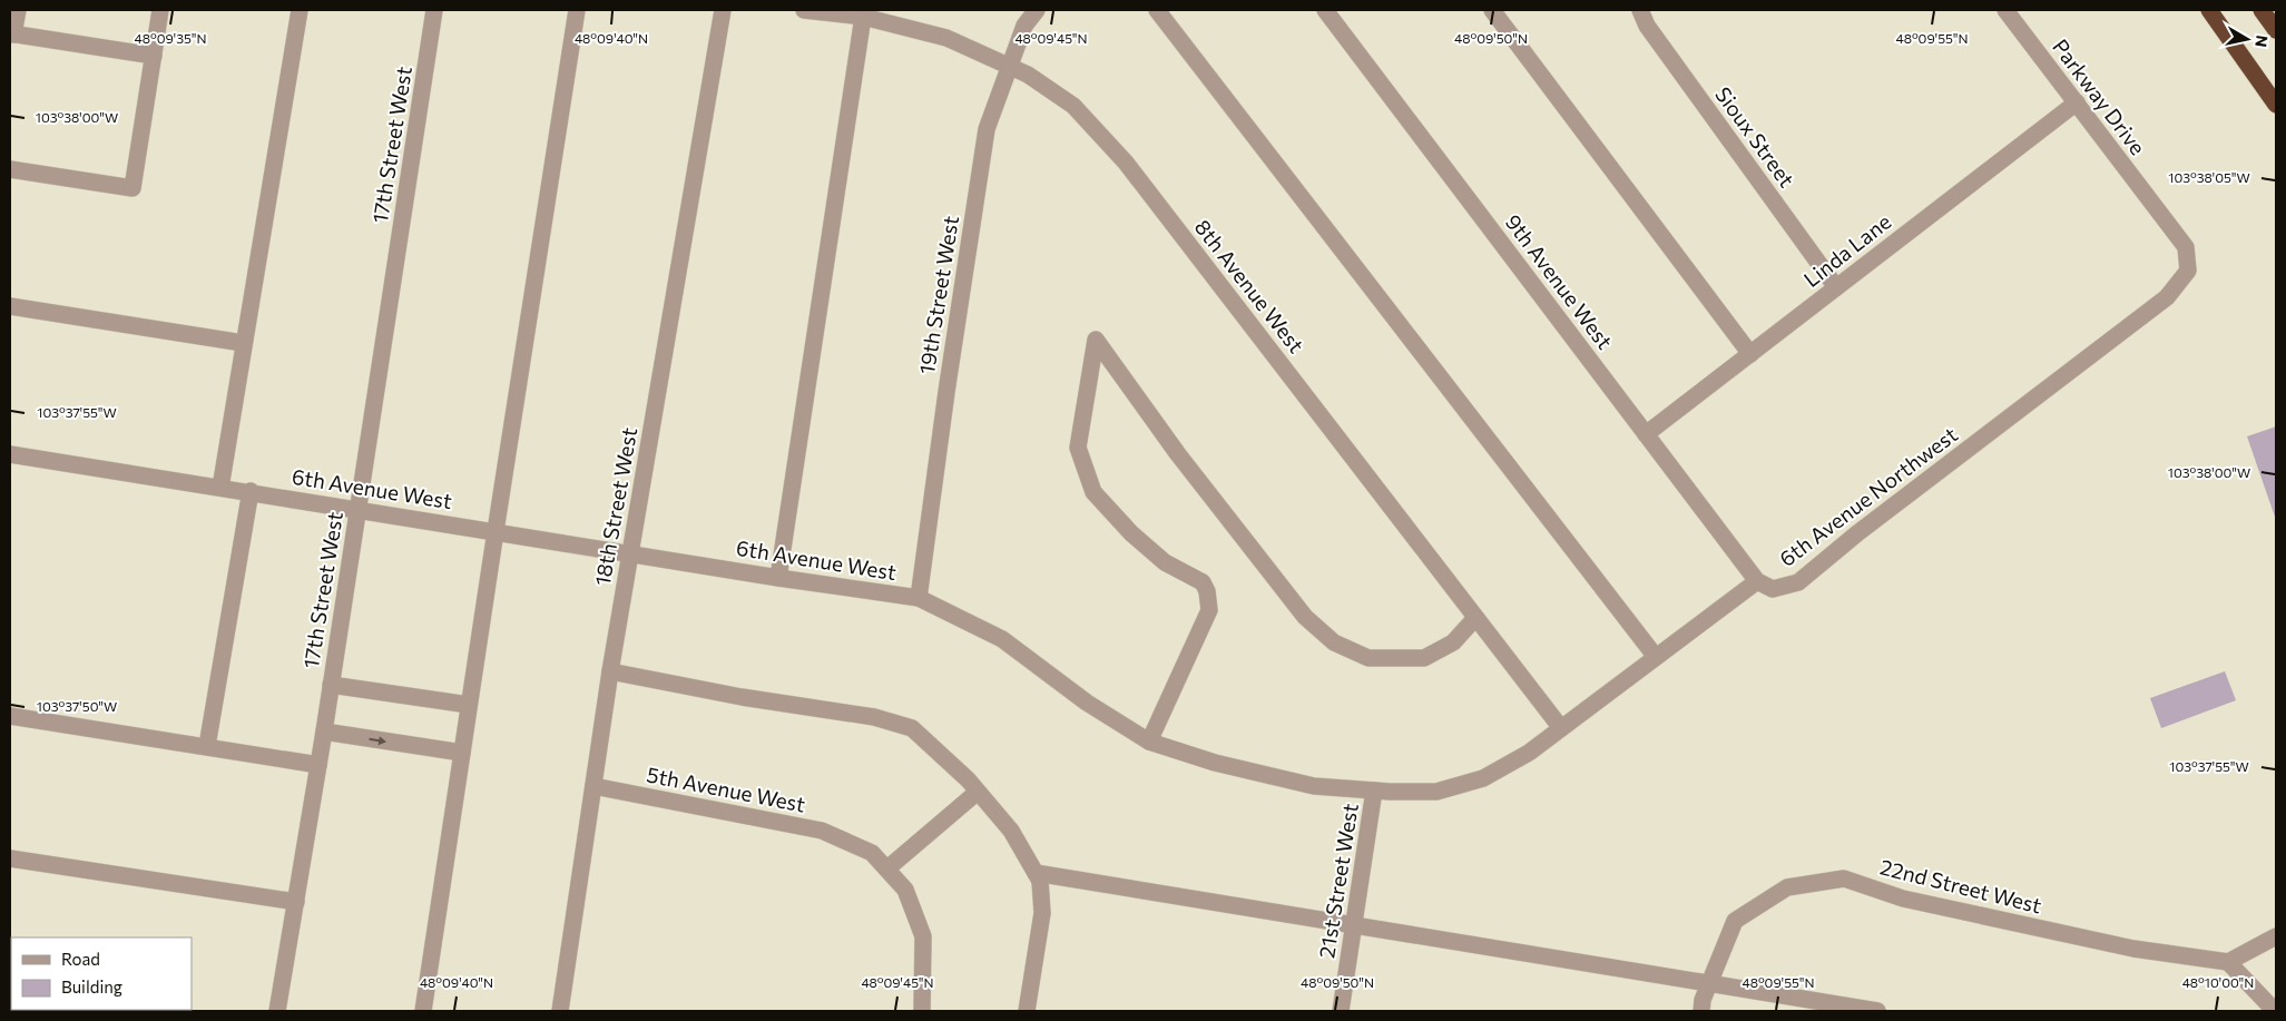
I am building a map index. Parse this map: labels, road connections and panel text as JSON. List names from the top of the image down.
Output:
{
  "streets": {
    "street": [
      "Parkway Drive",
      "Sioux Street",
      "17th Street West",
      "Linda Lane",
      "9th Avenue West",
      "8th Avenue West",
      "19th Street West",
      "6th Avenue West",
      "6th Avenue Northwest",
      "18th Street West",
      "5th Avenue West",
      "21st Street West",
      "22nd Street West"
    ]
  },
  "crossings": [
    ["Parkway Drive", "Linda Lane"],
    ["Parkway Drive", "6th Avenue Northwest"],
    ["Sioux Street", "Linda Lane"],
    ["17th Street West", "6th Avenue West"],
    ["Linda Lane", "9th Avenue West"],
    ["9th Avenue West", "6th Avenue Northwest"],
    ["8th Avenue West", "19th Street West"],
    ["8th Avenue West", "6th Avenue West"],
    ["19th Street West", "6th Avenue West"],
    ["6th Avenue West", "18th Street West"],
    ["6th Avenue West", "21st Street West"],
    ["18th Street West", "5th Avenue West"]
  ],
  "legend": ["Road", "Building"],
  "north": "right",
  "coordinates": [
    "48°09'35\"N",
    "48°09'40\"N",
    "48°09'45\"N",
    "48°09'50\"N",
    "48°09'55\"N",
    "103°38'00\"W",
    "103°38'05\"W",
    "103°37'55\"W",
    "103°37'50\"W",
    "48°10'00\"N"
  ]
}
